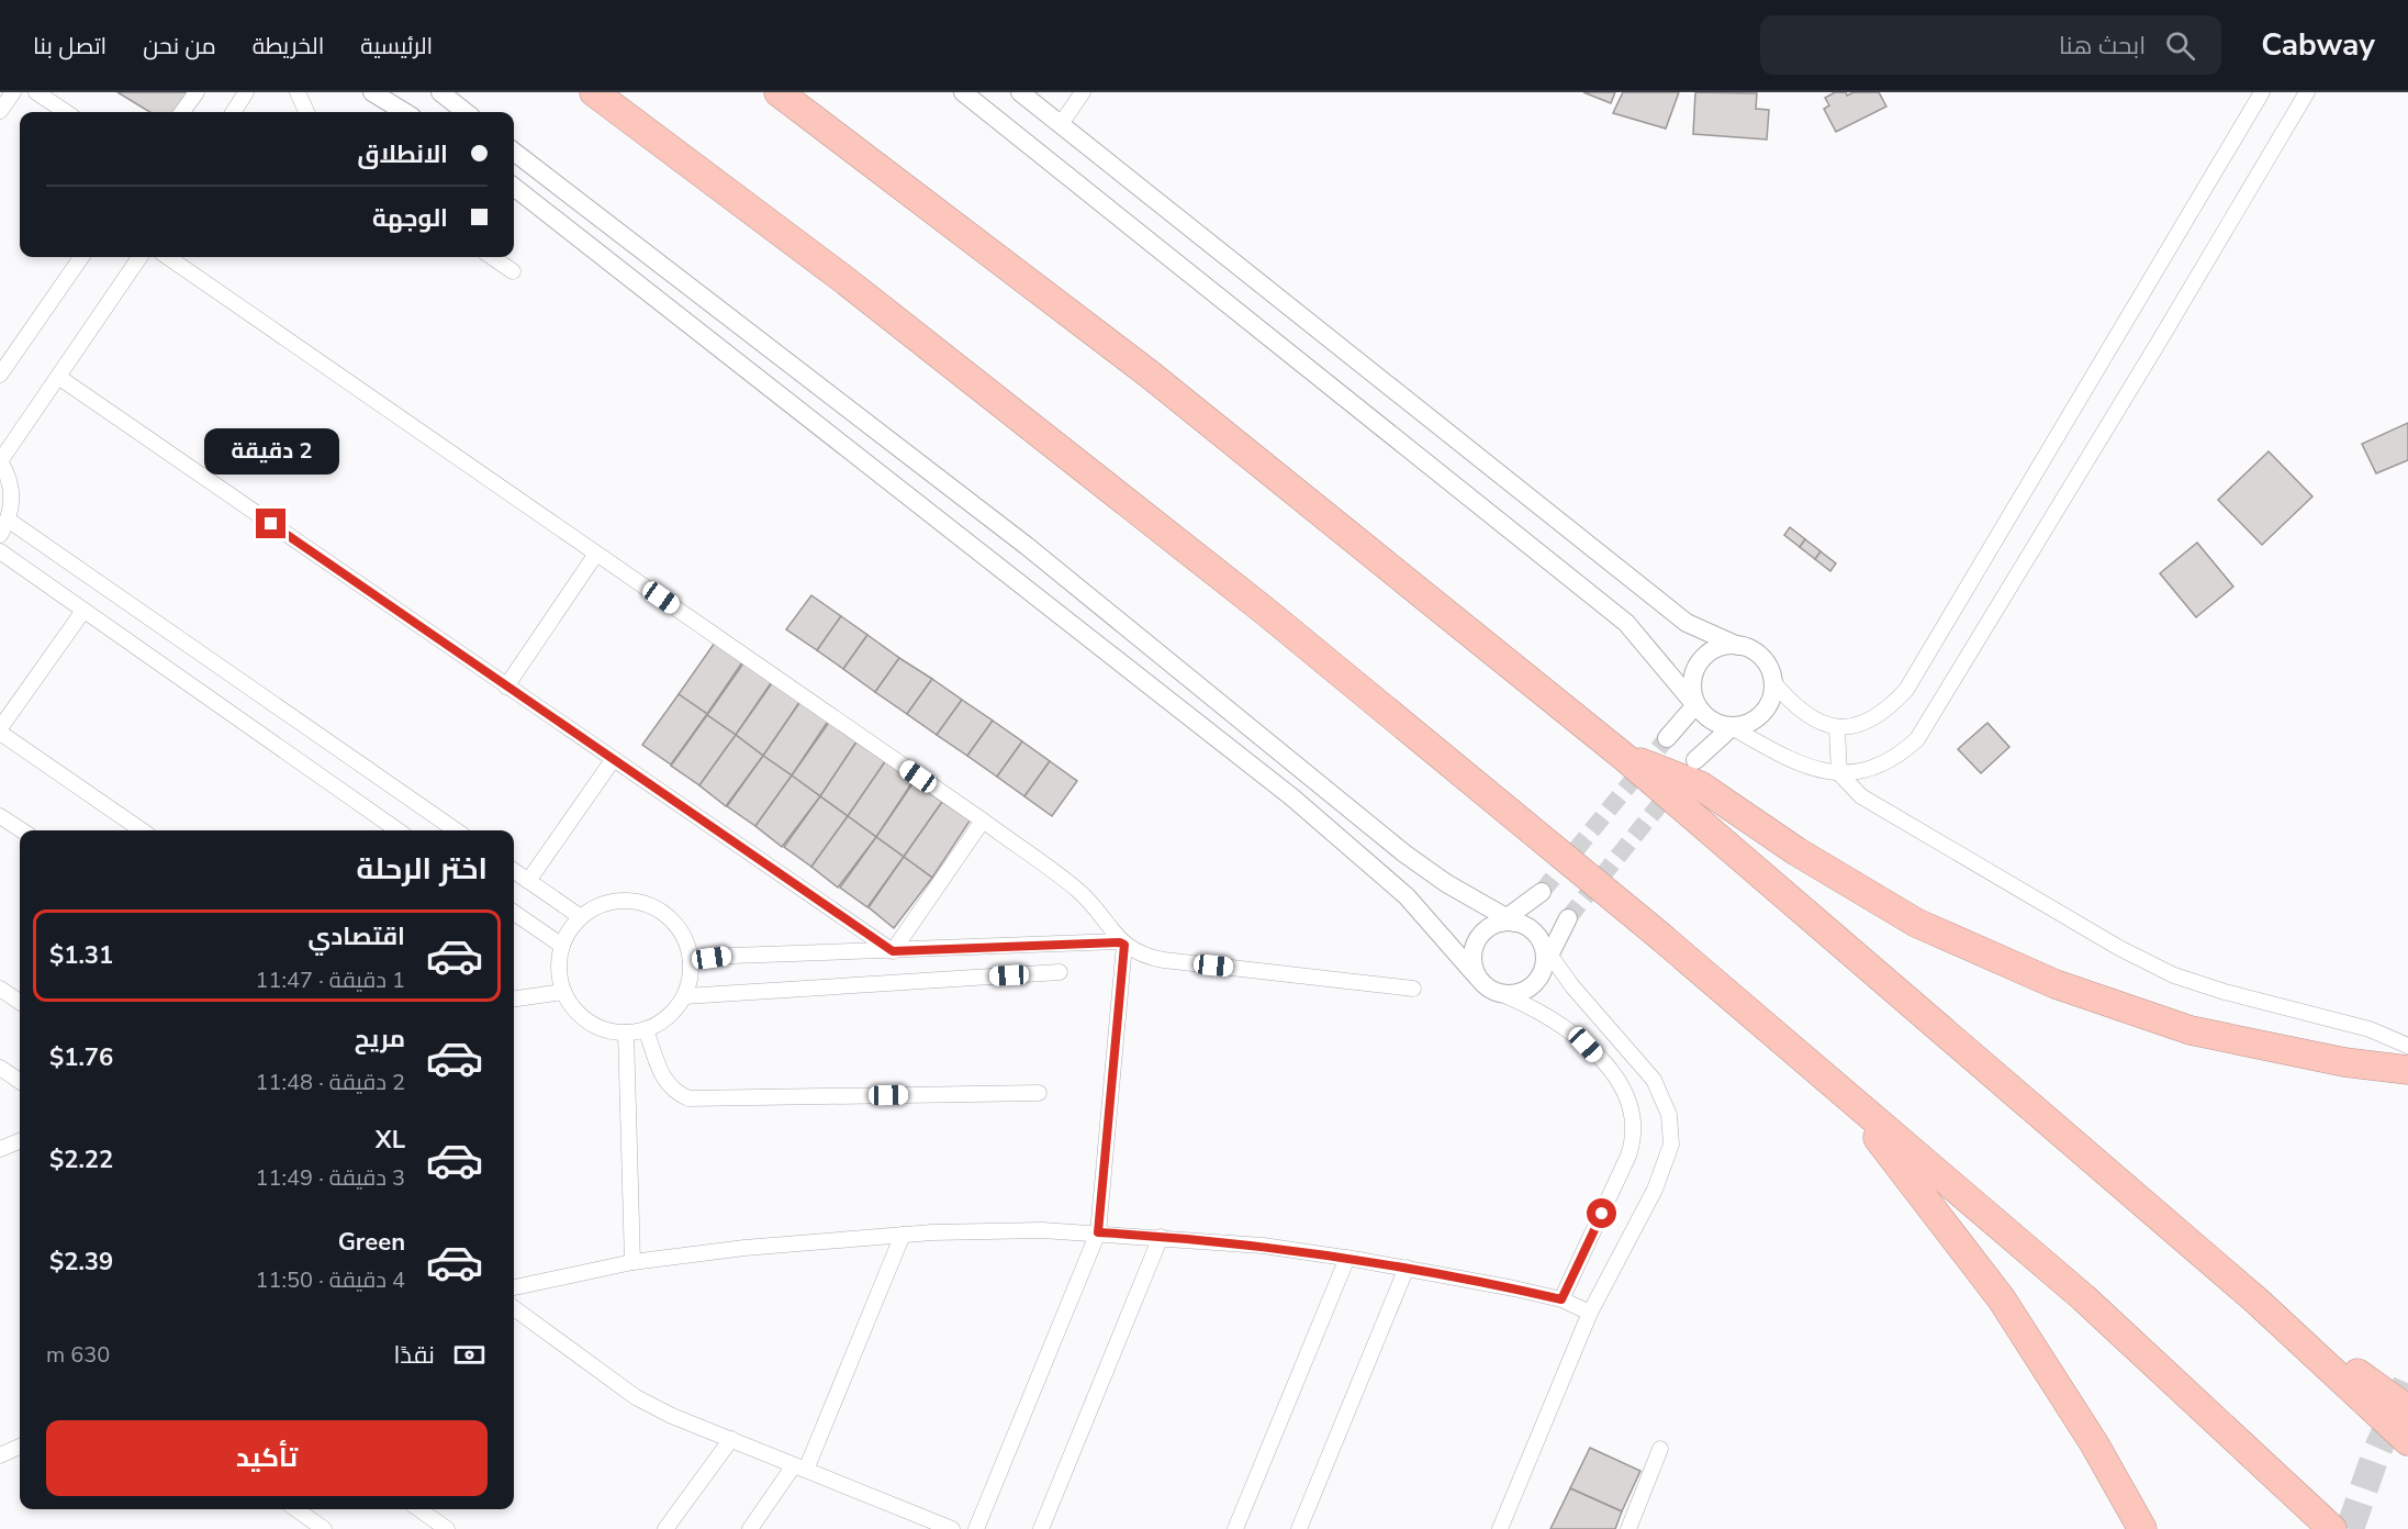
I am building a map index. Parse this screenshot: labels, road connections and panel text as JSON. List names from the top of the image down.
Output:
{
  "page": {
    "header": "Cabway",
    "search": "ابحث هنا",
    "nav": [
      "الرئيسية",
      "الخريطة",
      "من نحن",
      "اتصل بنا"
    ],
    "banner": ["الانطلاق", "الوجهة"],
    "bubble": "2 دقيقة",
    "heading": "اختر الرحلة",
    "list": [
      {
        "name": "اقتصادي",
        "note": "1 دقيقة · 11:47",
        "value": "$1.31"
      },
      {
        "name": "مريح",
        "note": "2 دقيقة · 11:48",
        "value": "$1.76"
      },
      {
        "name": "XL",
        "note": "3 دقيقة · 11:49",
        "value": "$2.22"
      },
      {
        "name": "Green",
        "note": "4 دقيقة · 11:50",
        "value": "$2.39"
      }
    ],
    "pay": ["نقدًا", "630 m"],
    "buttons": "تأكيد"
  }
}
